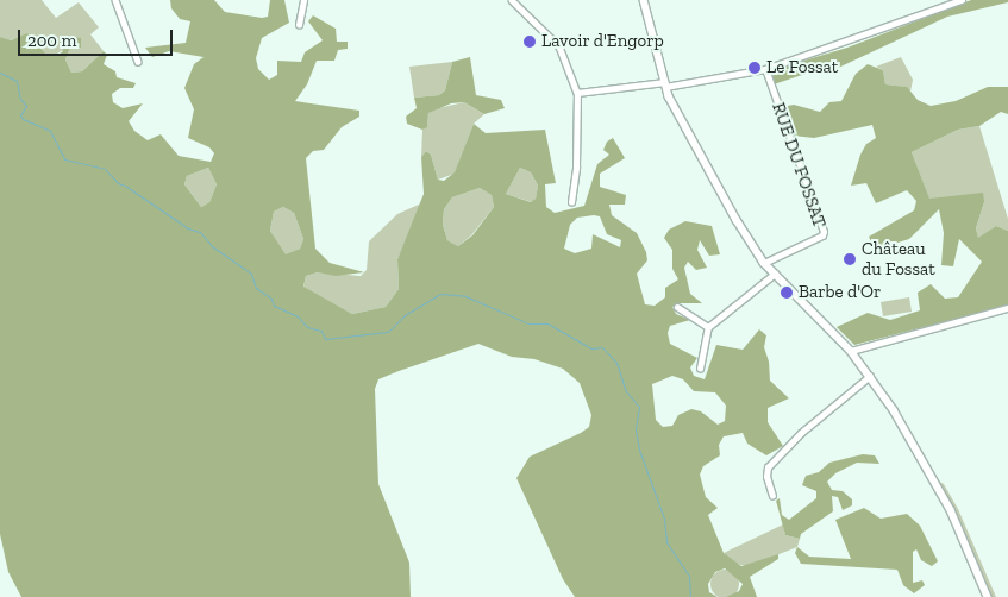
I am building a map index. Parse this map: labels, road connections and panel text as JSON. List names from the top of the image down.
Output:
{
  "streets": {
    "street": ["RUE DU FOSSAT"]
  },
  "places": [
    "Lavoir d'Engorp",
    "Le Fossat",
    "Château du Fossat",
    "Barbe d'Or"
  ],
  "scale_bar": "200 m"
}
